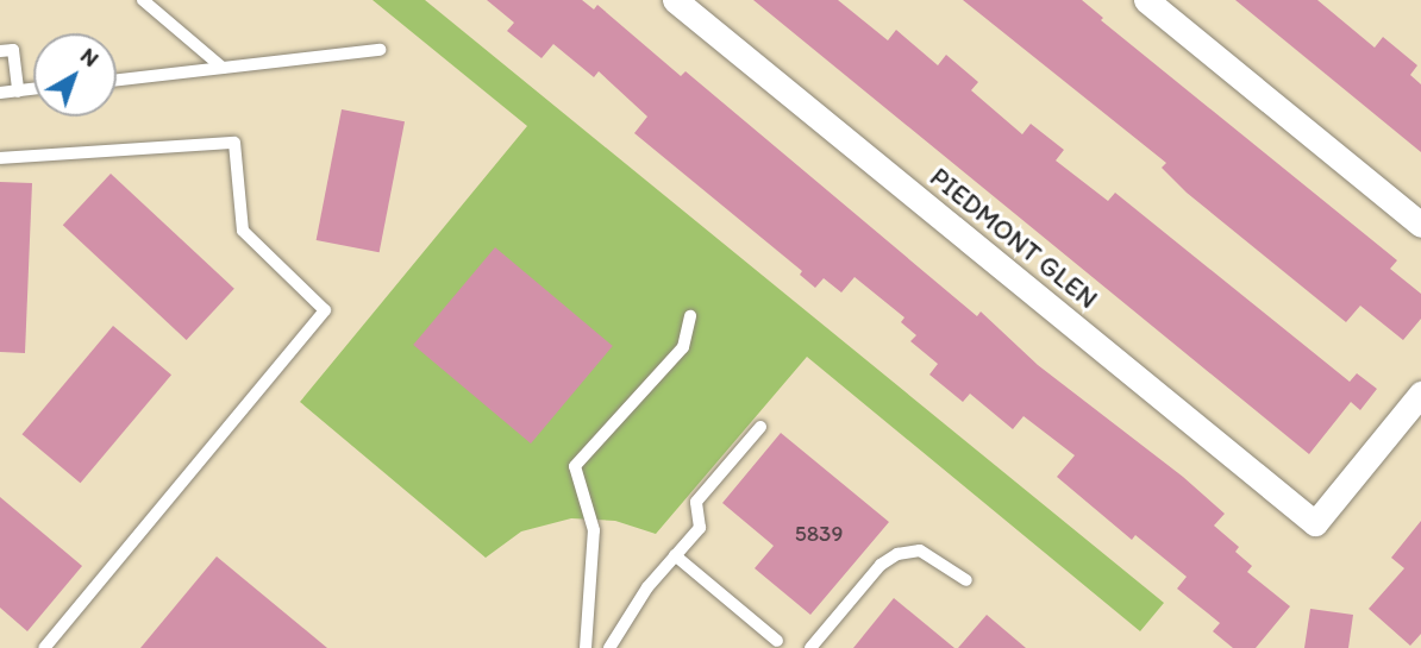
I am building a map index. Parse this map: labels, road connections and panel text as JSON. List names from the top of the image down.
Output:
{
  "streets": {
    "street": ["PIEDMONT GLEN"]
  },
  "house_numbers": ["5839"],
  "north": "top right"
}
